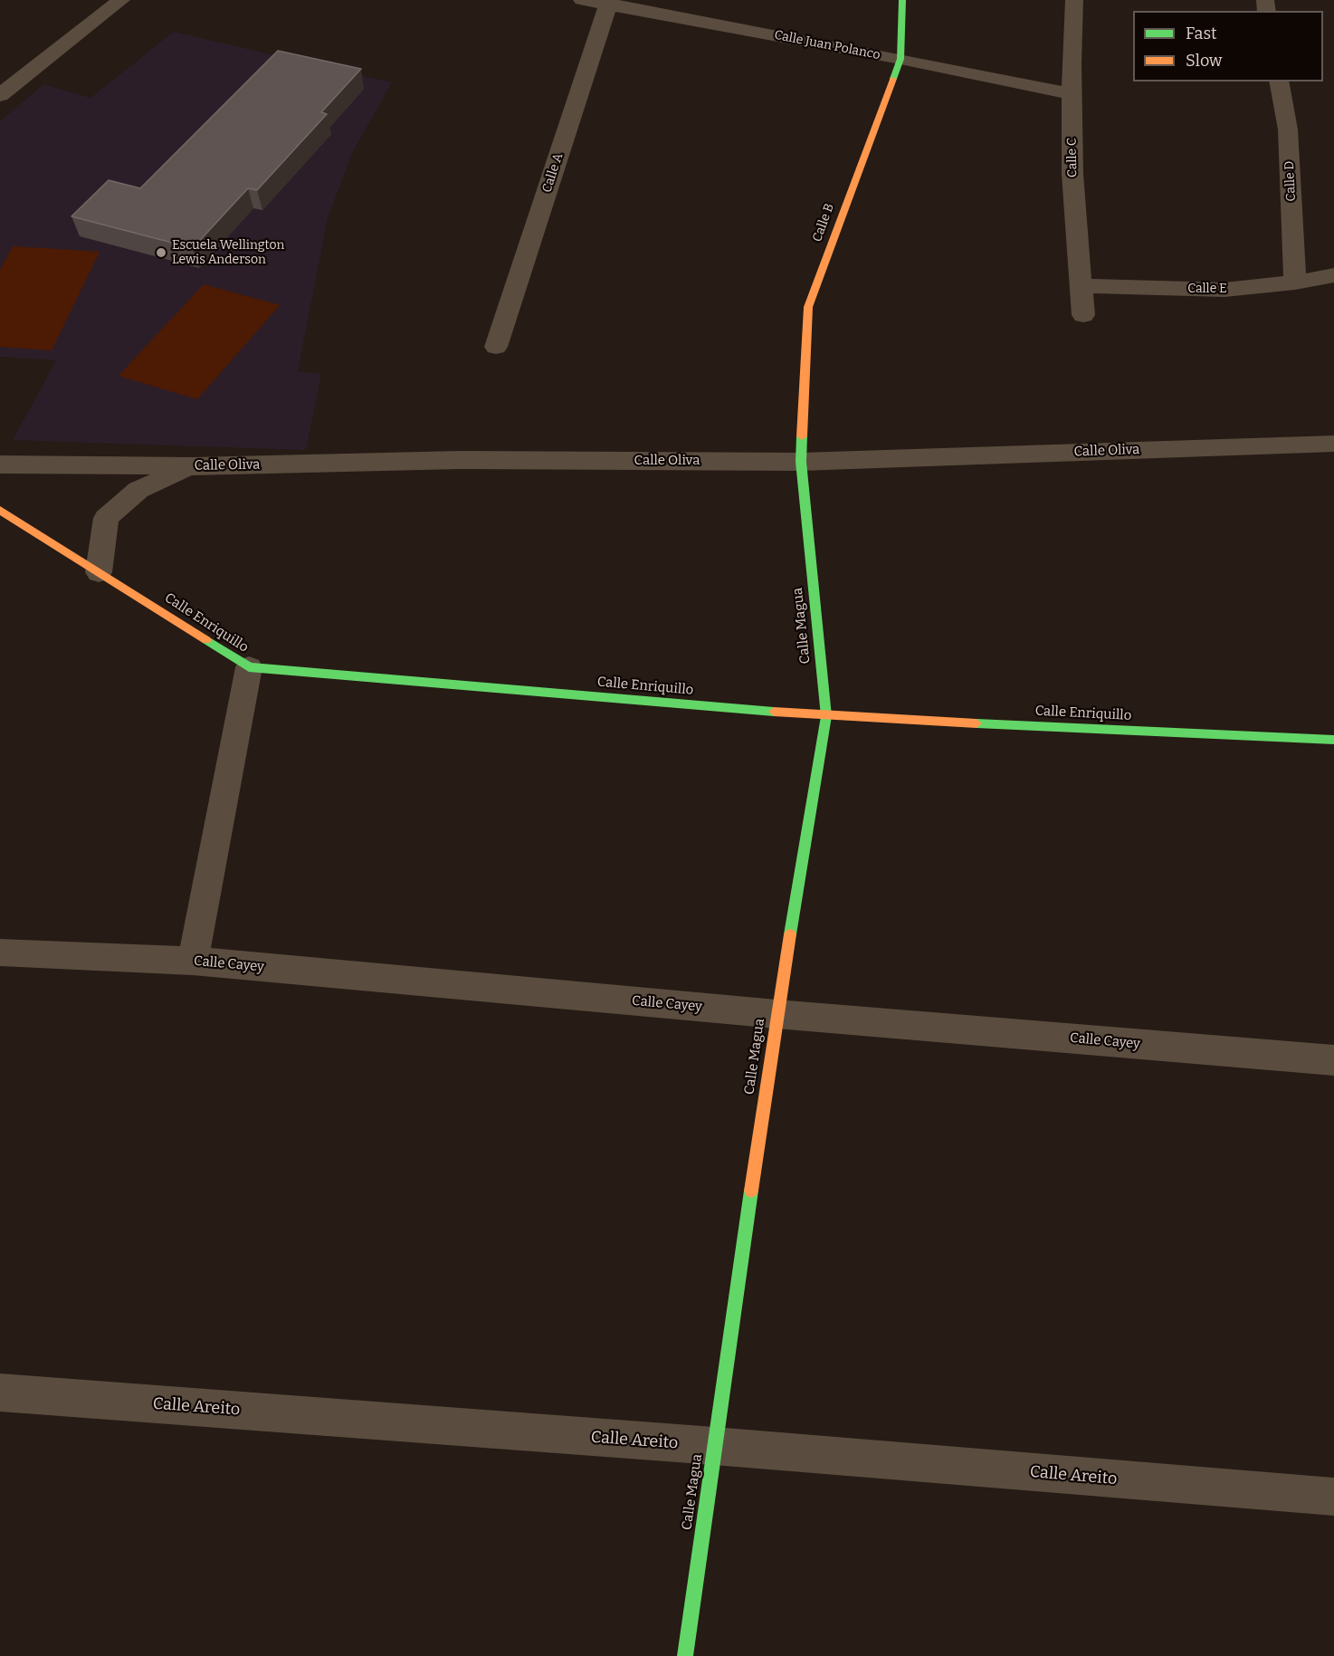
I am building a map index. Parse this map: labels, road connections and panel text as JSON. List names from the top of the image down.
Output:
{
  "streets": {
    "street": [
      "Calle Juan Polanco",
      "Calle C",
      "Calle A",
      "Calle D",
      "Calle B",
      "Calle E",
      "Calle Oliva",
      "Calle Enriquillo",
      "Calle Magua",
      "Calle Cayey",
      "Calle Areito"
    ]
  },
  "crossings": [
    ["Calle Juan Polanco", "Calle C"],
    ["Calle Juan Polanco", "Calle A"],
    ["Calle Juan Polanco", "Calle B"],
    ["Calle C", "Calle E"],
    ["Calle D", "Calle E"],
    ["Calle B", "Calle Oliva"],
    ["Calle B", "Calle Magua"],
    ["Calle Oliva", "Calle Magua"],
    ["Calle Enriquillo", "Calle Magua"],
    ["Calle Magua", "Calle Cayey"],
    ["Calle Magua", "Calle Areito"]
  ],
  "places": ["Escuela Wellington Lewis Anderson"],
  "legend": ["Fast", "Slow"]
}
